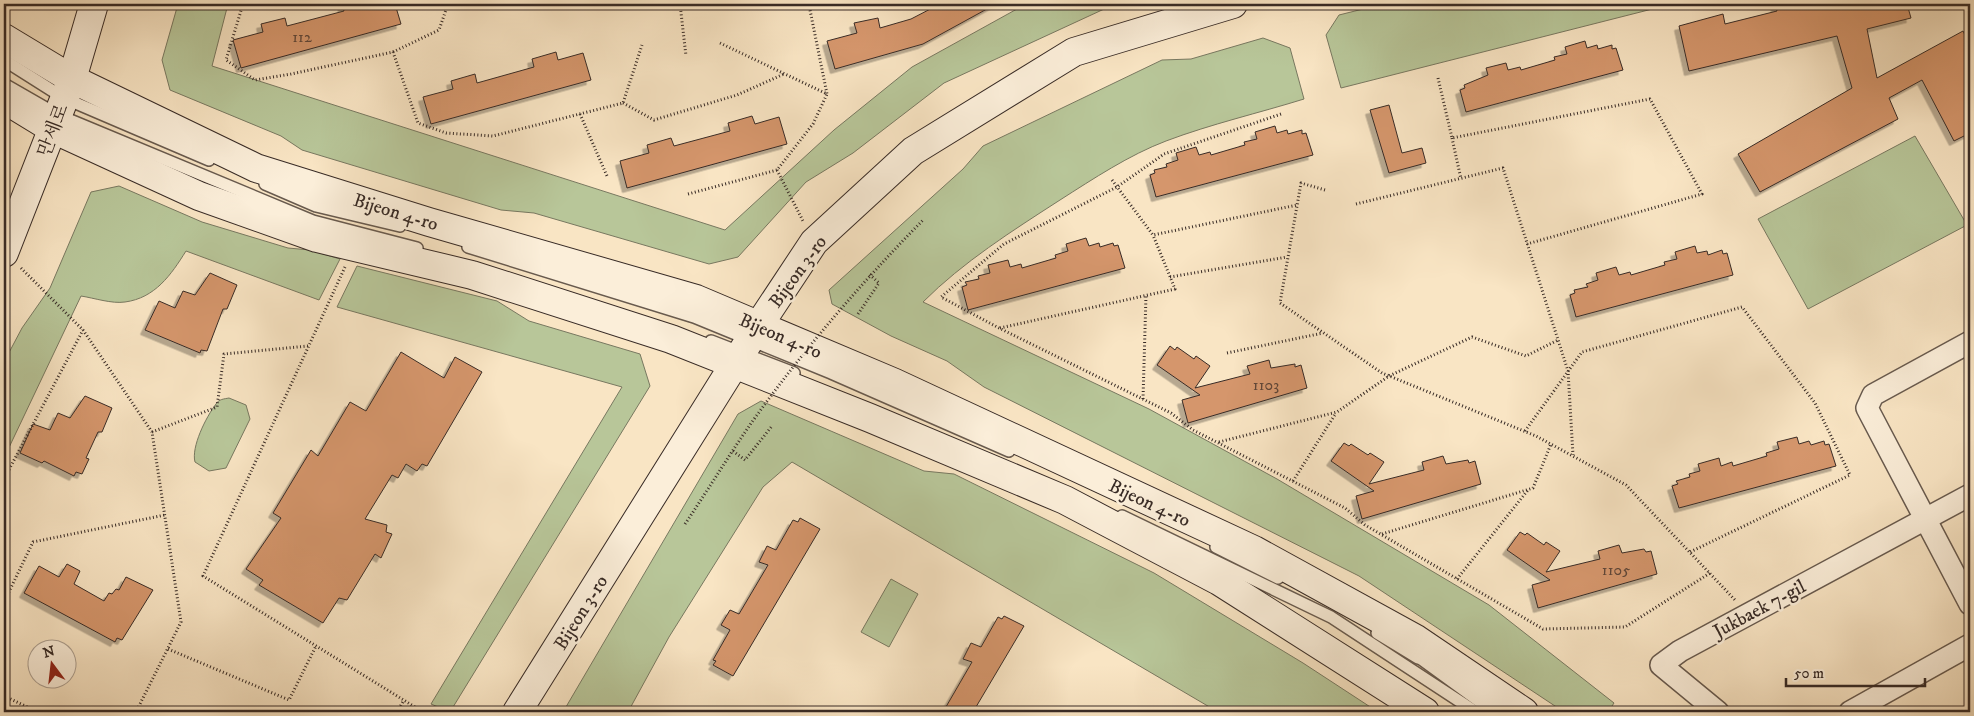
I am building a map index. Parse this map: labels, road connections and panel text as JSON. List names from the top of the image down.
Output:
{
  "streets": {
    "main road": ["만세로", "Bijeon 4-ro", "Bijeon 3-ro"],
    "street": ["Jukbaek 7-gil"]
  },
  "crossings": [
    ["만세로", "Bijeon 4-ro"],
    ["Bijeon 4-ro", "Bijeon 3-ro"]
  ],
  "house_numbers": ["112", "1103", "1105"],
  "scale_bar": "50 m",
  "north": "top"
}
